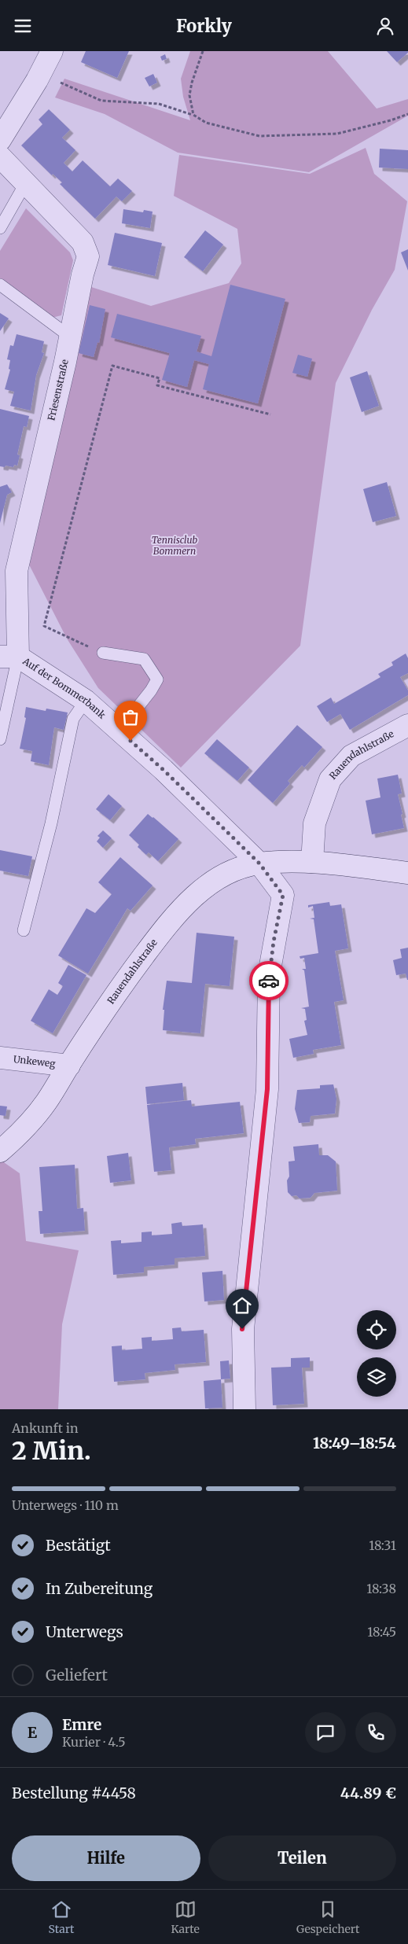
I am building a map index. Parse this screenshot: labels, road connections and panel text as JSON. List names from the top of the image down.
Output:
{
  "streets": {
    "street": [
      "Friesenstraße",
      "Auf der Bommerbank",
      "Rauendahlstraße",
      "Unkeweg"
    ]
  },
  "crossings": [
    ["Friesenstraße", "Auf der Bommerbank"],
    ["Auf der Bommerbank", "Rauendahlstraße"],
    ["Rauendahlstraße", "Unkeweg"]
  ],
  "parks": ["Tennisclub Bommern"],
  "page": {
    "header": "Forkly",
    "heading": ["2 Min.", "Ankunft in", "18:49–18:54"],
    "panel": [
      "Emre",
      "Kurier · 4.5",
      "Bestellung #4458",
      "44.89 €"
    ],
    "bar": "Unterwegs · 110 m",
    "list": [
      ["Bestätigt", "18:31"],
      ["In Zubereitung", "18:38"],
      ["Unterwegs", "18:45"],
      "Geliefert"
    ],
    "round": "E",
    "buttons": ["Hilfe", "Teilen"],
    "tabs": ["Start", "Karte", "Gespeichert"]
  }
}
